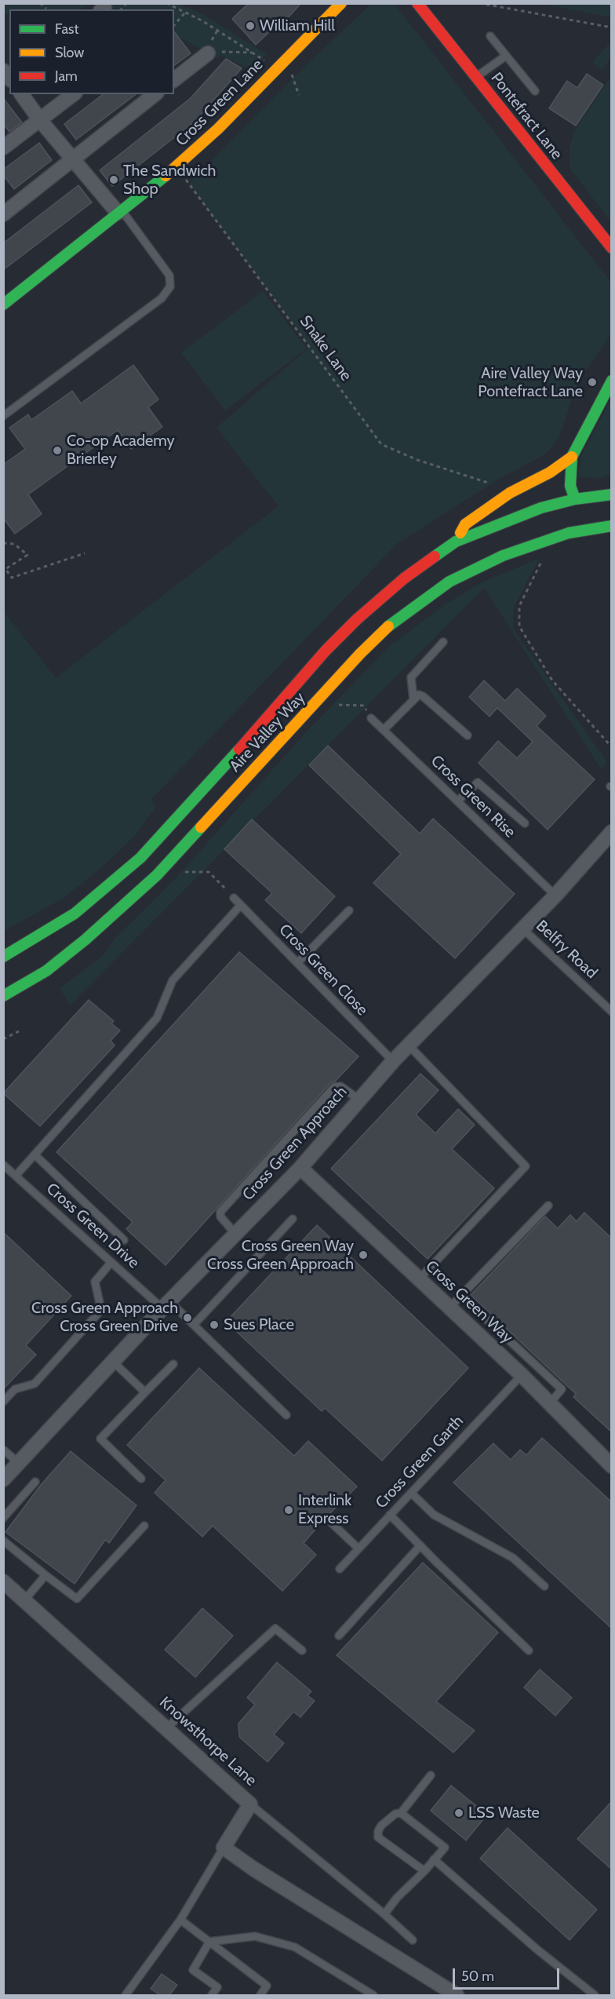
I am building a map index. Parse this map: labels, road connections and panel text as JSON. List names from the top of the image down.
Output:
{
  "streets": {
    "main road": ["Cross Green Lane", "Pontefract Lane", "Aire Valley Way"],
    "street": ["Cross Green Approach", "Cross Green Way", "Knowsthorpe Lane"],
    "lane": [
      "Cross Green Rise",
      "Belfry Road",
      "Cross Green Close",
      "Cross Green Drive",
      "Cross Green Garth"
    ],
    "path": ["Snake Lane"]
  },
  "crossings": [
    ["Cross Green Lane", "Snake Lane"],
    ["Cross Green Rise", "Cross Green Approach"],
    ["Belfry Road", "Cross Green Approach"],
    ["Cross Green Close", "Cross Green Approach"],
    ["Cross Green Approach", "Cross Green Drive"],
    ["Cross Green Approach", "Cross Green Way"],
    ["Cross Green Way", "Cross Green Garth"]
  ],
  "places": [
    "William Hill",
    "The Sandwich Shop",
    "Aire Valley Way Pontefract Lane",
    "Co-op Academy Brierley",
    "Cross Green Way Cross Green Approach",
    "Cross Green Approach Cross Green Drive",
    "Sues Place",
    "Interlink Express",
    "LSS Waste"
  ],
  "legend": ["Fast", "Slow", "Jam"],
  "scale_bar": "50 m"
}
